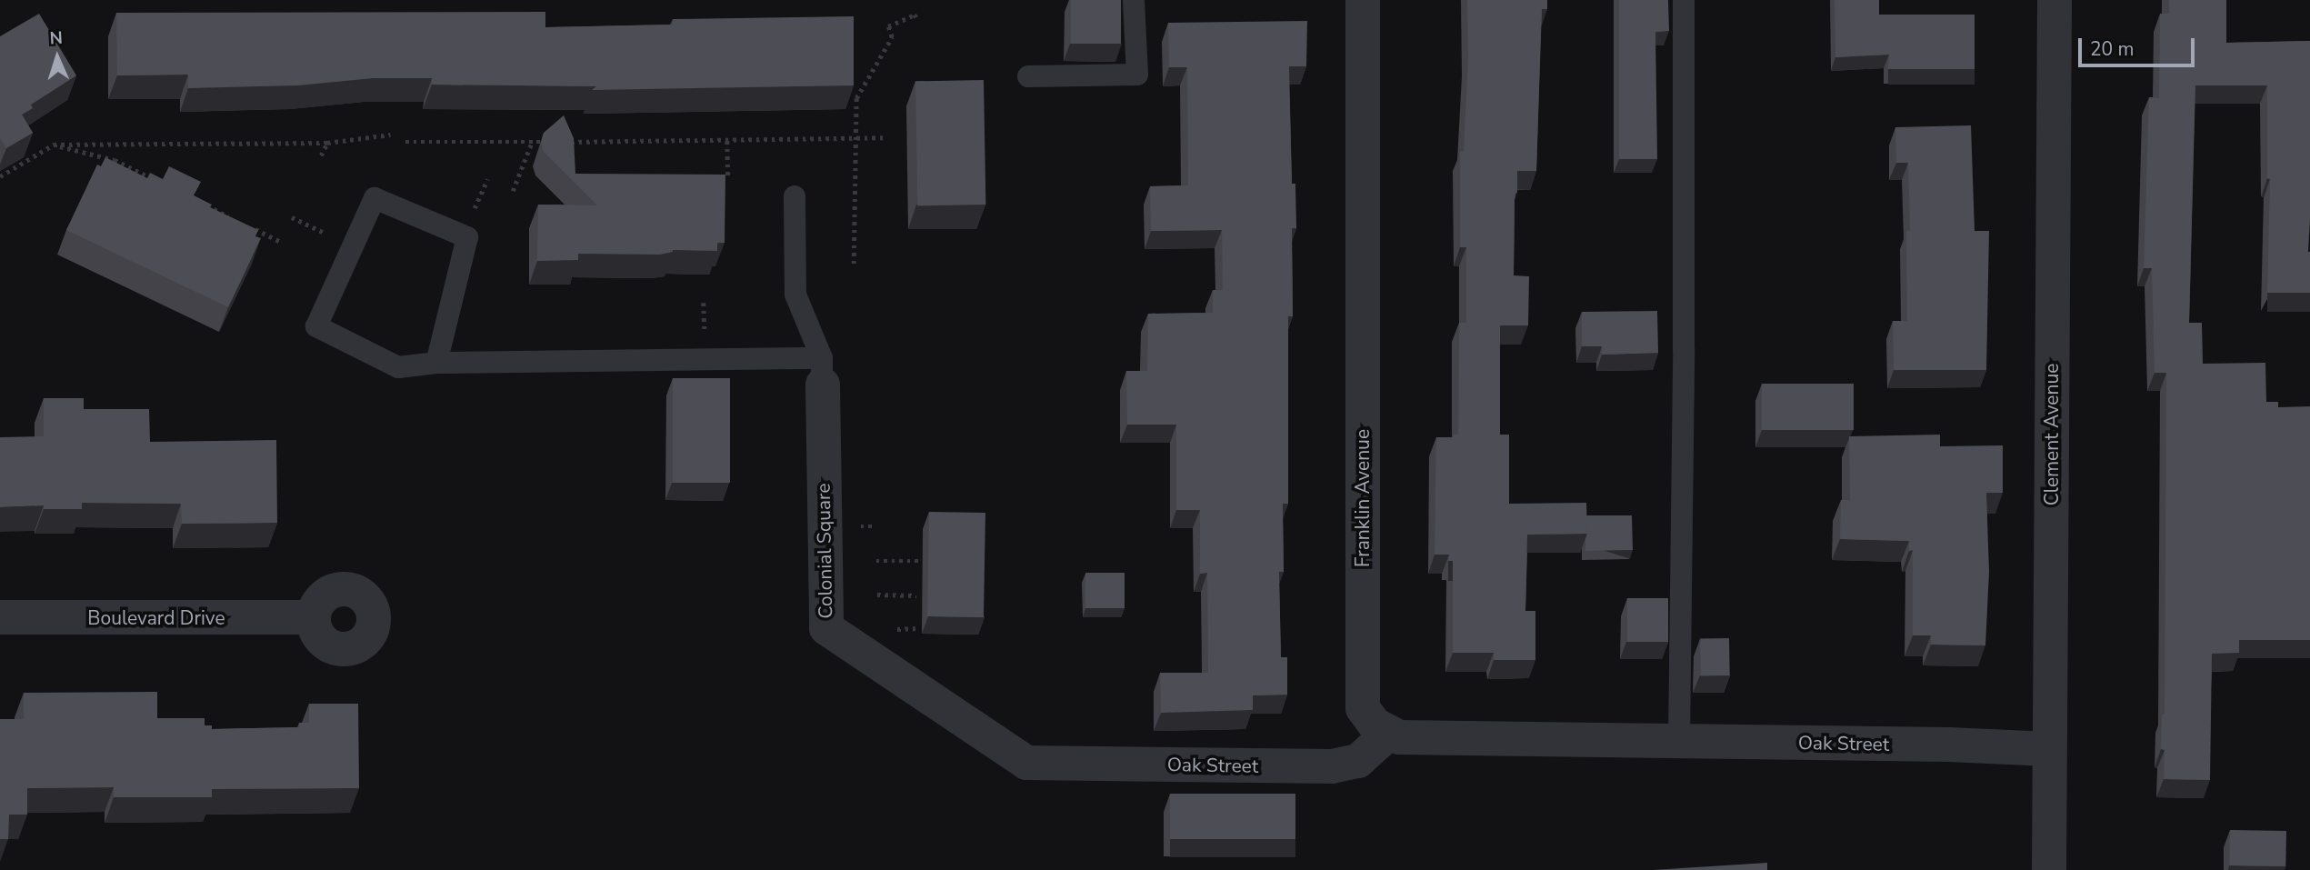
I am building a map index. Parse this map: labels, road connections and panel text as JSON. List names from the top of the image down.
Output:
{
  "streets": {
    "street": [
      "Clement Avenue",
      "Franklin Avenue",
      "Colonial Square",
      "Boulevard Drive",
      "Oak Street"
    ]
  },
  "crossings": [
    ["Clement Avenue", "Oak Street"],
    ["Franklin Avenue", "Oak Street"],
    ["Colonial Square", "Oak Street"]
  ],
  "scale_bar": "20 m",
  "north": "top"
}
